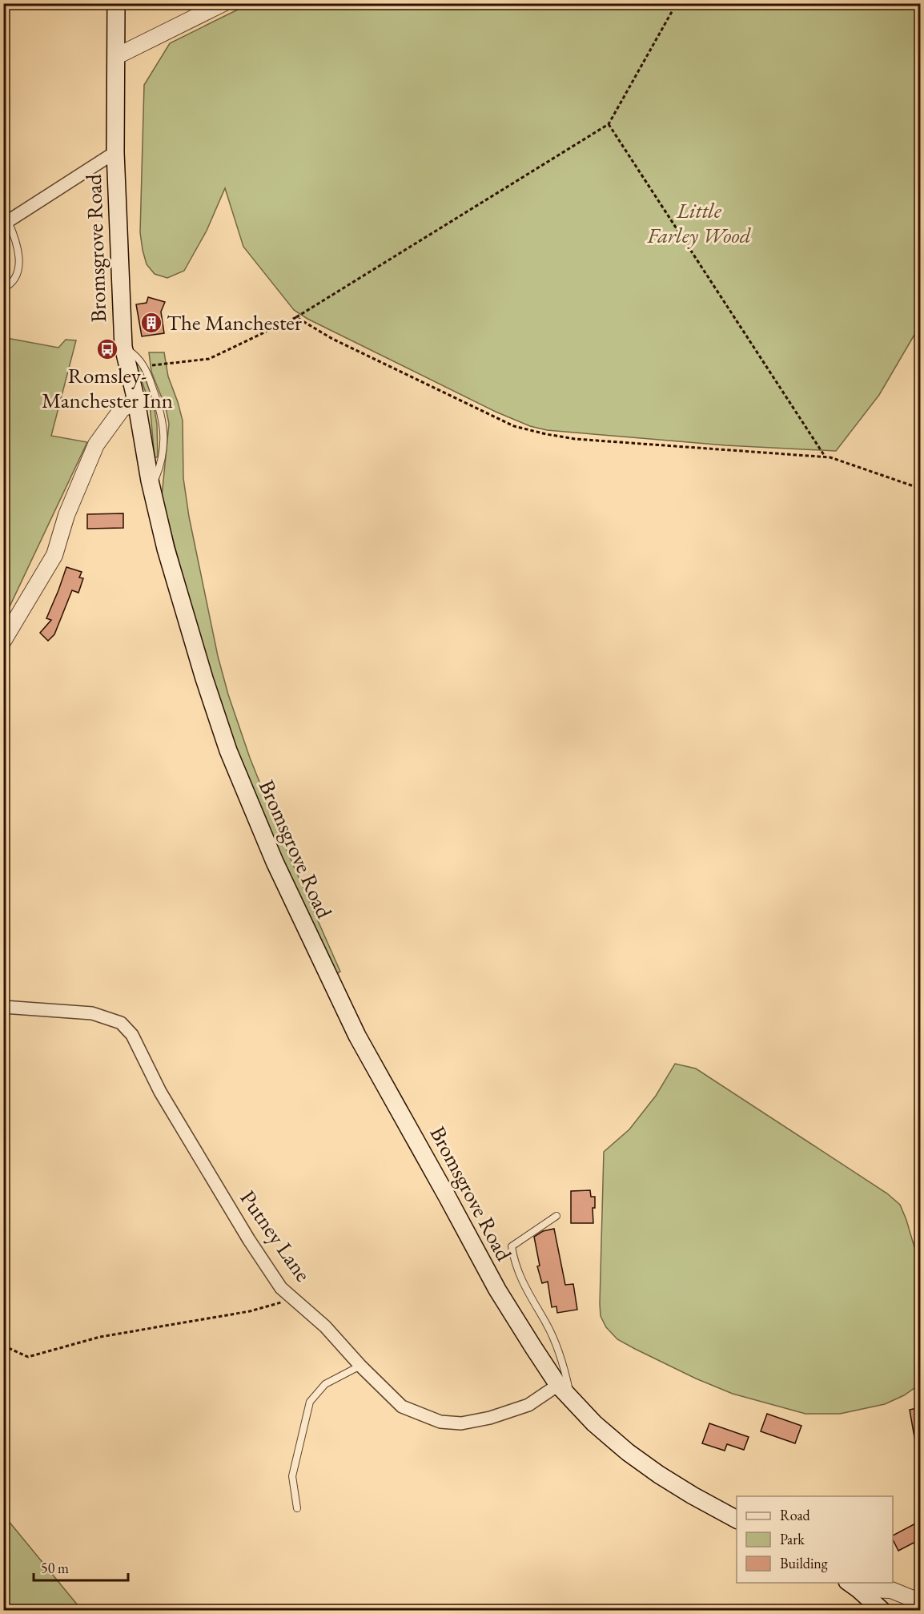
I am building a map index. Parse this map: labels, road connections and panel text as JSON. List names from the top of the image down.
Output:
{
  "streets": {
    "main road": ["Bromsgrove Road"],
    "street": ["Putney Lane"]
  },
  "crossings": [
    ["Bromsgrove Road", "Putney Lane"]
  ],
  "parks": ["Little Farley Wood"],
  "places": {
    "building": ["The Manchester"],
    "bus stop": ["Romsley- Manchester Inn"]
  },
  "legend": ["Road", "Park", "Building"],
  "scale_bar": "50 m"
}
